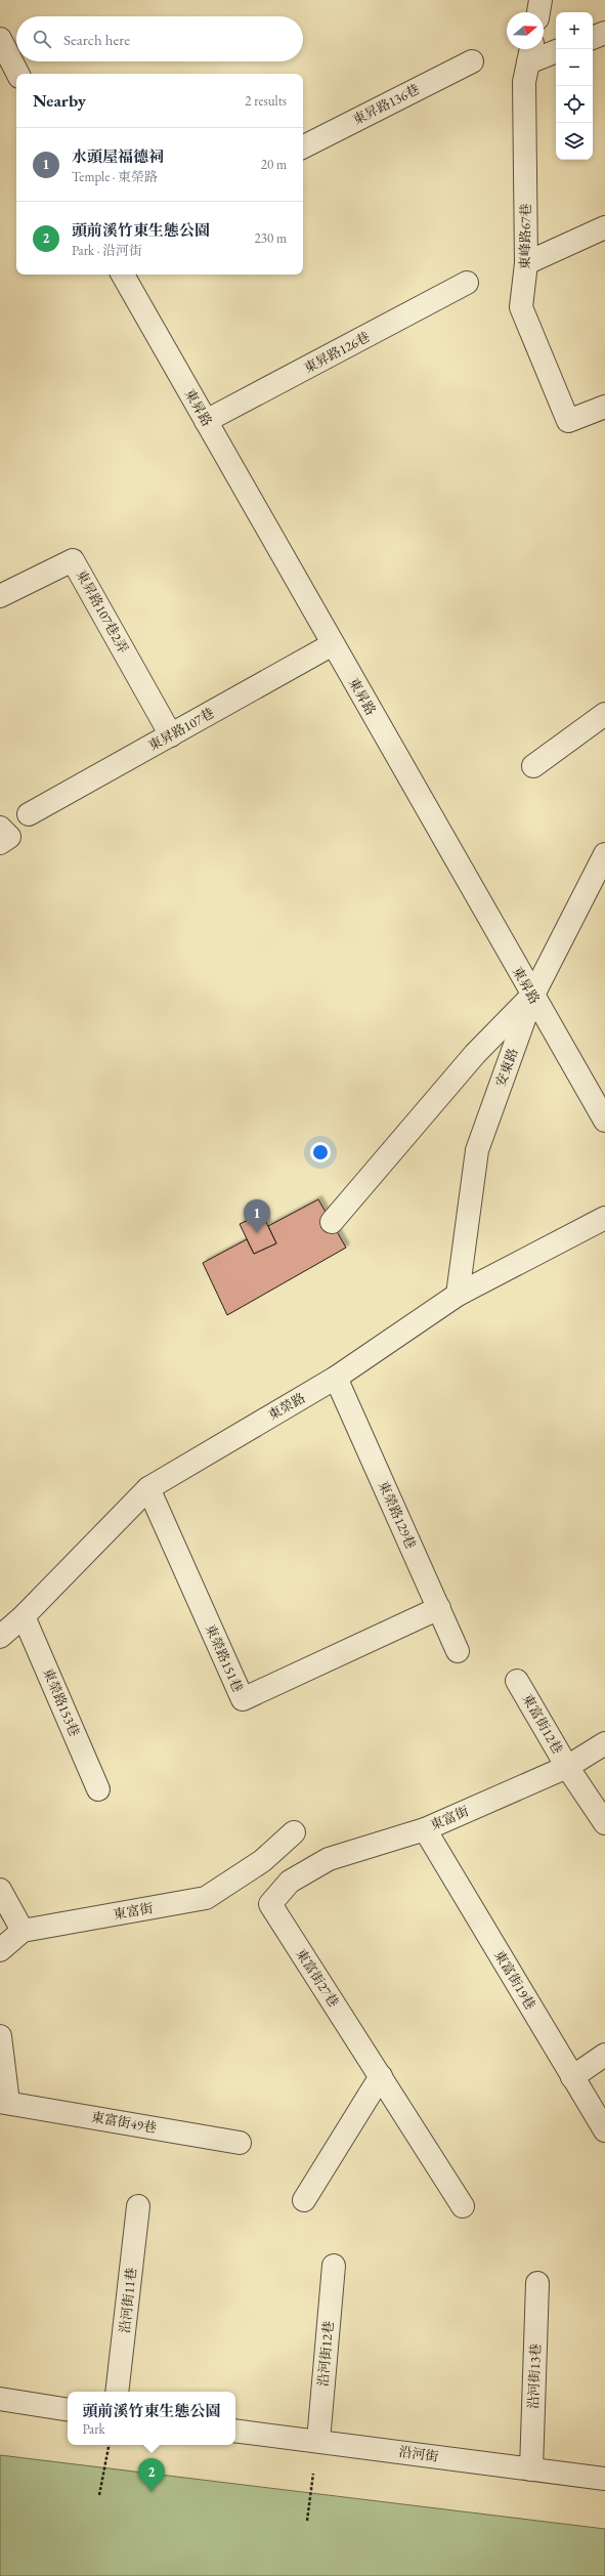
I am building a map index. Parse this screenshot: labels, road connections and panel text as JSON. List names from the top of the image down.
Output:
{
  "streets": {
    "street": [
      "東昇路136巷",
      "東峰路67巷",
      "東昇路126巷",
      "東昇路",
      "東昇路107巷2弄",
      "東昇路107巷",
      "安東路",
      "東榮路",
      "東榮路129巷",
      "東榮路151巷",
      "東榮路153巷",
      "東富街12巷",
      "東富街",
      "東富街27巷",
      "東富街19巷",
      "東富街49巷",
      "沿河街11巷",
      "沿河街12巷",
      "沿河街13巷",
      "沿河街"
    ]
  },
  "crossings": [
    ["東昇路126巷", "東昇路"],
    ["東昇路", "東昇路107巷"],
    ["東昇路", "安東路"],
    ["東昇路107巷2弄", "東昇路107巷"],
    ["安東路", "東榮路"],
    ["東榮路", "東榮路129巷"],
    ["東榮路", "東榮路151巷"],
    ["東榮路", "東榮路153巷"],
    ["東榮路129巷", "東榮路151巷"],
    ["東富街12巷", "東富街"],
    ["東富街", "東富街27巷"],
    ["東富街", "東富街19巷"],
    ["沿河街12巷", "沿河街"],
    ["沿河街13巷", "沿河街"]
  ],
  "north": "right",
  "page": {
    "map_buttons": ["+", "−"],
    "search": "Search here",
    "heading": ["Nearby", "2 results"],
    "list": [
      {
        "mark": "1",
        "name": "水頭屋福德祠",
        "note": "Temple · 東榮路",
        "value": "20 m"
      },
      {
        "mark": "2",
        "name": "頭前溪竹東生態公園",
        "note": "Park · 沿河街",
        "value": "230 m"
      }
    ],
    "pins": ["1", "2"],
    "popup": ["頭前溪竹東生態公園", "Park"]
  }
}
